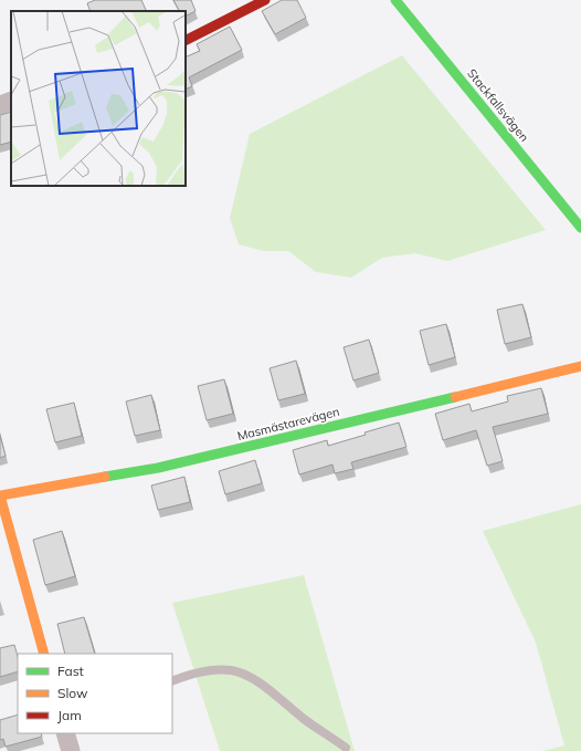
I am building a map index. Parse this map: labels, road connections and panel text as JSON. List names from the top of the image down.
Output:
{
  "streets": {
    "street": ["Stackfallsvägen", "Masmästarevägen"]
  },
  "legend": ["Fast", "Slow", "Jam"]
}
